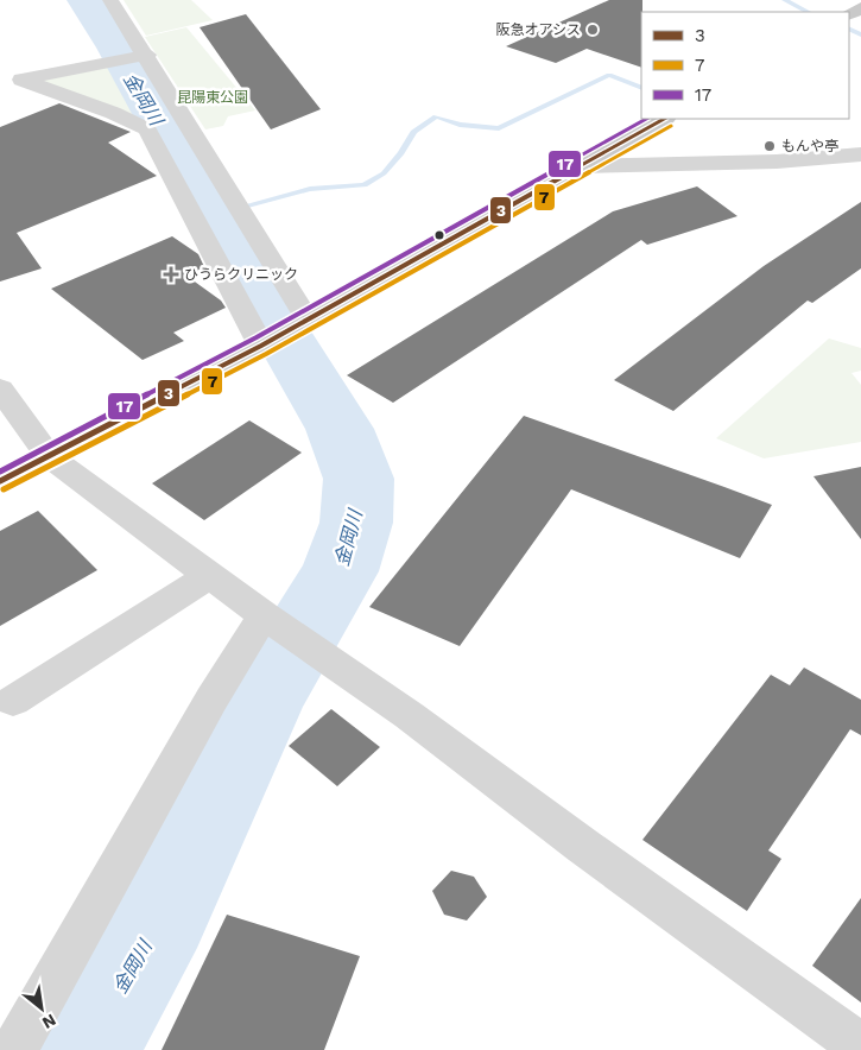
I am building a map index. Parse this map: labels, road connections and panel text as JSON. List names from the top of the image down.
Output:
{
  "water": ["金岡川"],
  "parks": ["昆陽東公園"],
  "places": {
    "other": ["阪急オアシス", "もんや亭"],
    "health": ["ひうらクリニック"]
  },
  "lines": ["transit line 3", "transit line 17", "transit line 7"],
  "legend": ["3", "7", "17"],
  "north": "bottom right"
}
